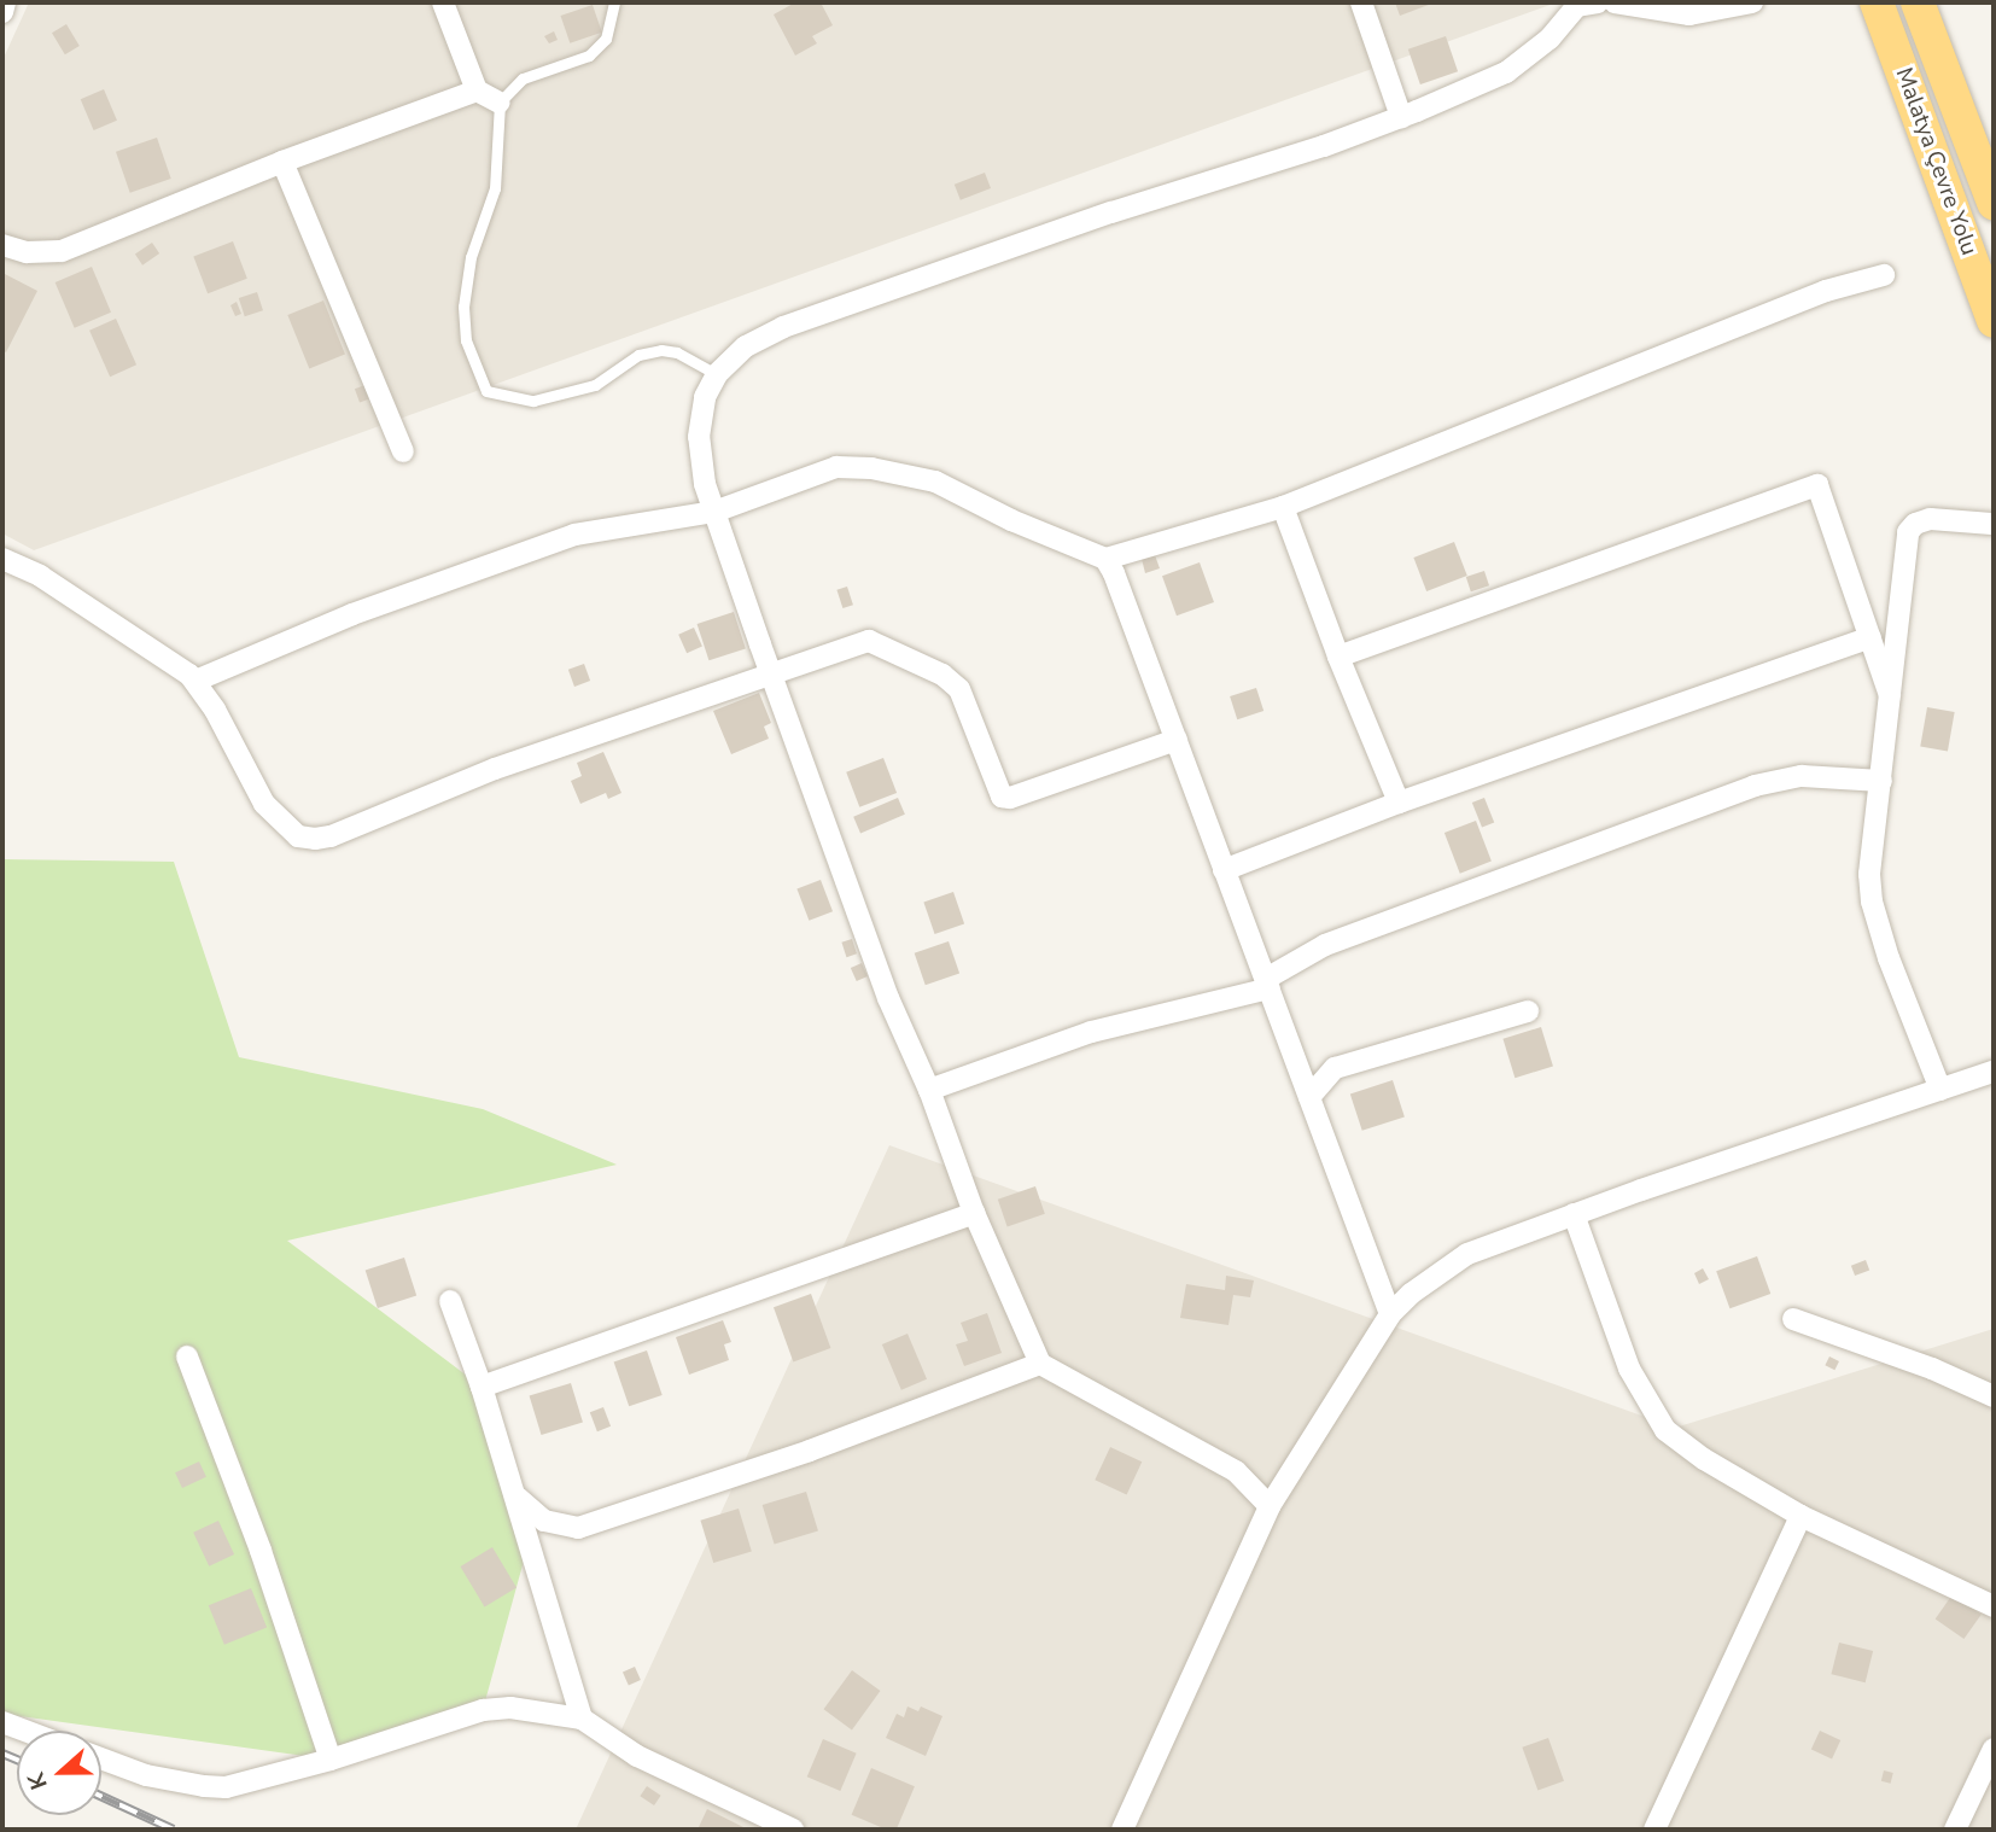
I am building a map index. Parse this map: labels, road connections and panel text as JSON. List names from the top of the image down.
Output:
{
  "streets": {
    "highway": ["Malatya Çevre Yolu"]
  },
  "north": "left"
}
